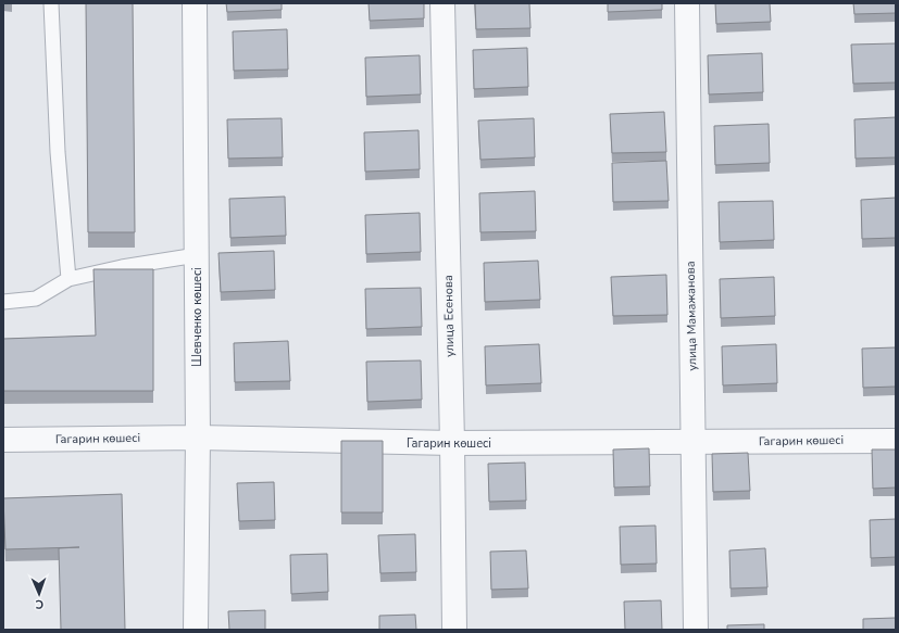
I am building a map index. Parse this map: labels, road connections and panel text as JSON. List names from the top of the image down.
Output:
{
  "streets": {
    "street": [
      "улица Есенова",
      "улица Мамажанова",
      "Шевченко көшесі",
      "Гагарин көшесі"
    ]
  },
  "crossings": [
    ["улица Есенова", "Гагарин көшесі"],
    ["улица Мамажанова", "Гагарин көшесі"],
    ["Шевченко көшесі", "Гагарин көшесі"]
  ],
  "north": "bottom"
}
